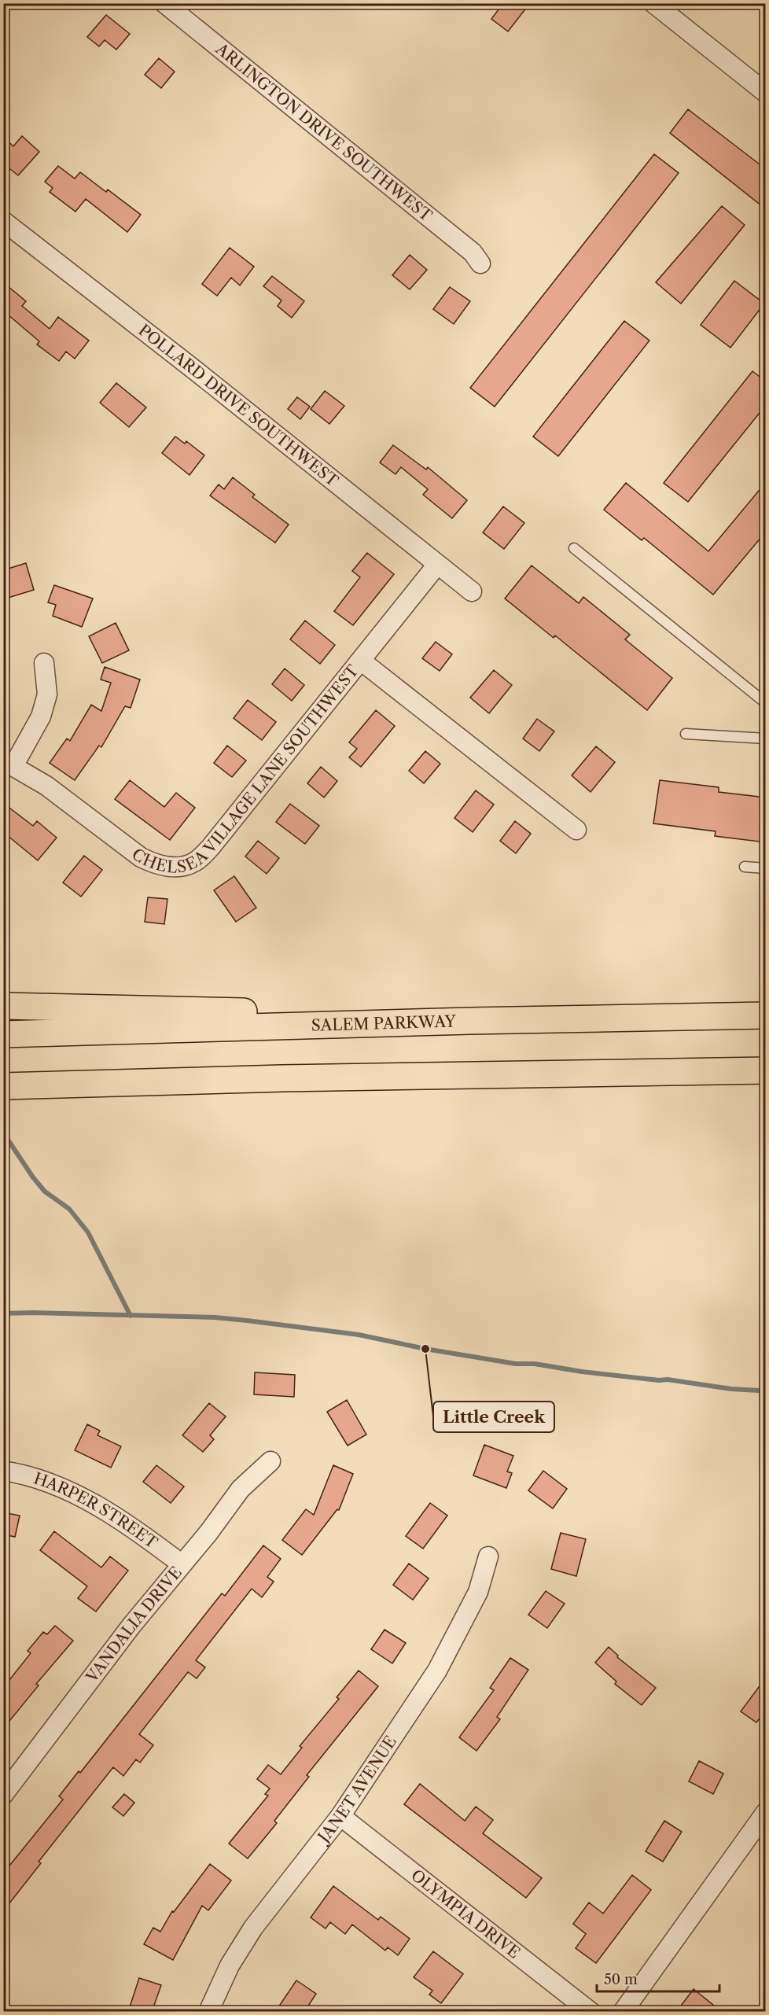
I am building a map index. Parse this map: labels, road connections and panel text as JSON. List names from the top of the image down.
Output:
{
  "streets": {
    "highway": ["SALEM PARKWAY"],
    "street": [
      "ARLINGTON DRIVE SOUTHWEST",
      "POLLARD DRIVE SOUTHWEST",
      "CHELSEA VILLAGE LANE SOUTHWEST",
      "HARPER STREET",
      "VANDALIA DRIVE",
      "JANET AVENUE",
      "OLYMPIA DRIVE"
    ]
  },
  "crossings": [
    ["POLLARD DRIVE SOUTHWEST", "CHELSEA VILLAGE LANE SOUTHWEST"],
    ["HARPER STREET", "VANDALIA DRIVE"],
    ["JANET AVENUE", "OLYMPIA DRIVE"]
  ],
  "places": ["Little Creek"],
  "scale_bar": "50 m"
}
